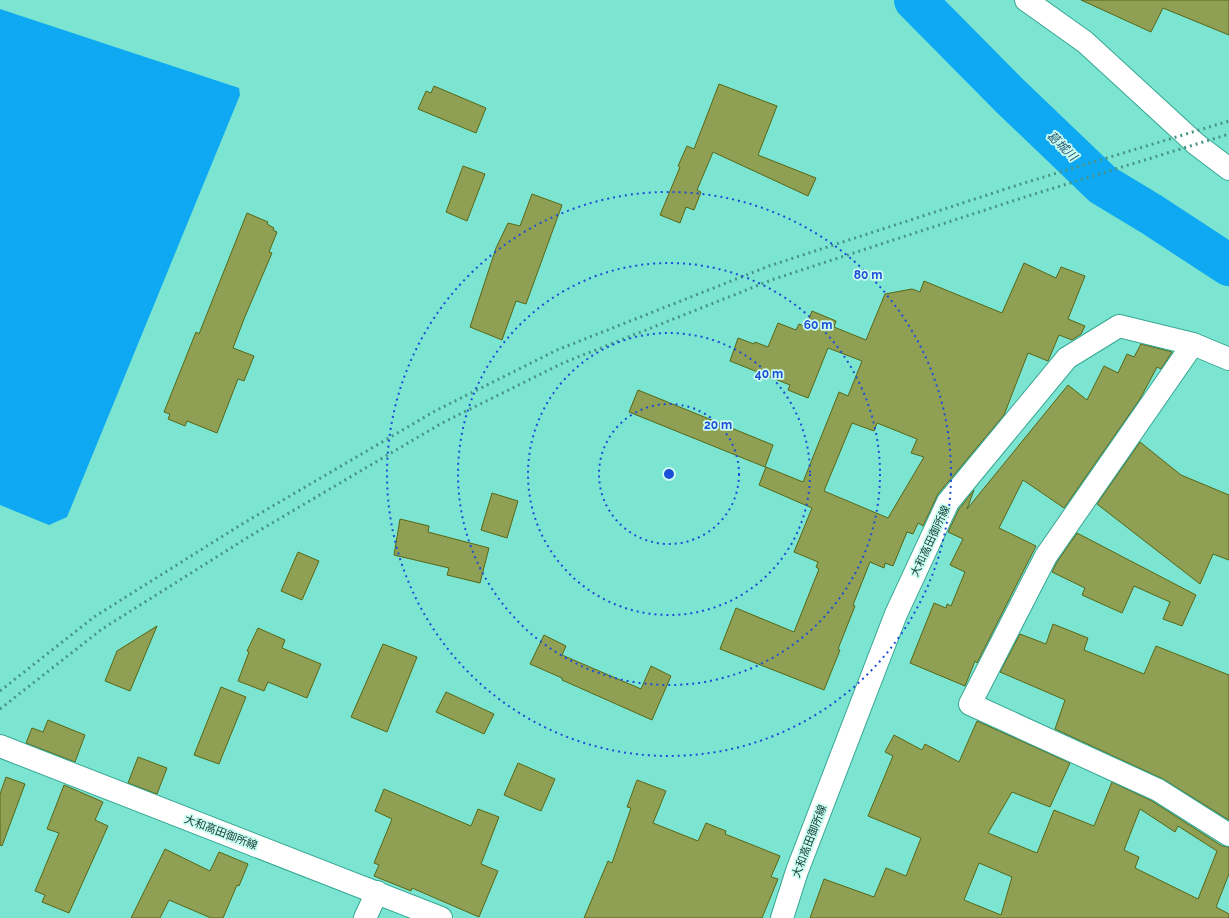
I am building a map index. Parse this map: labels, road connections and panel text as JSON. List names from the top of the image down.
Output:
{
  "streets": {
    "main road": ["大和高田御所線"]
  },
  "water": ["葛城川"],
  "rings": [
    "80 m",
    "60 m",
    "40 m",
    "20 m"
  ]
}
